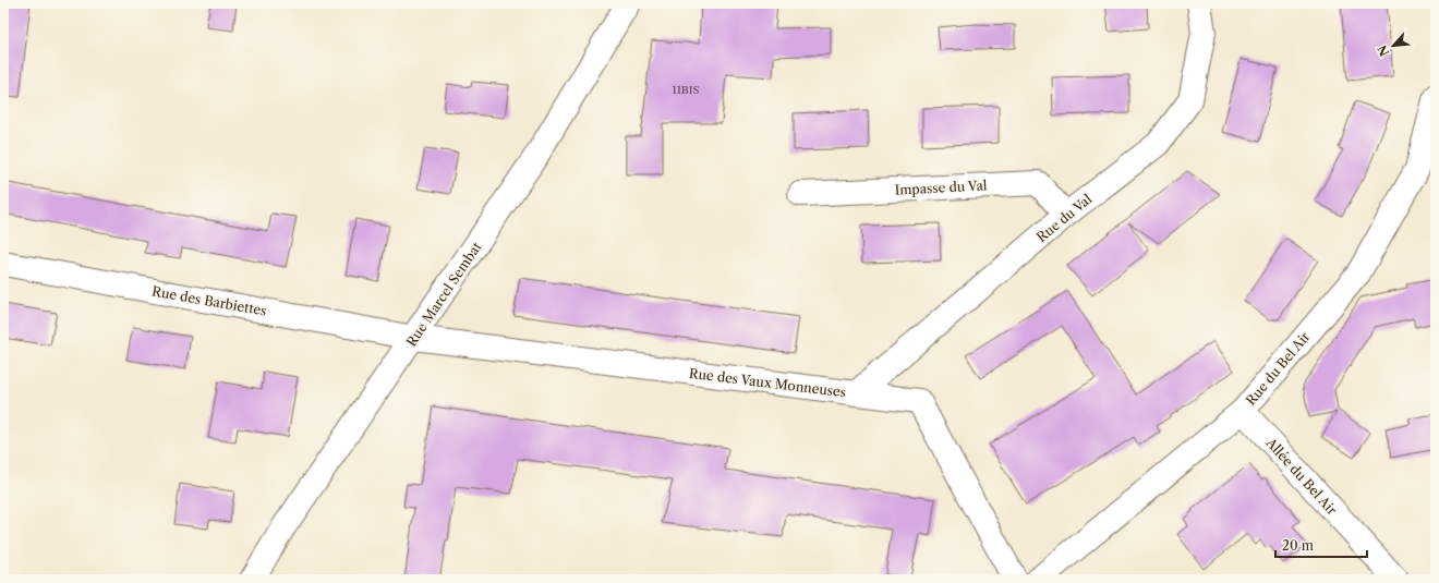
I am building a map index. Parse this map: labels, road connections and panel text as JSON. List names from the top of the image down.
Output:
{
  "streets": {
    "street": [
      "Impasse du Val",
      "Rue du Val",
      "Rue Marcel Sembat",
      "Rue des Barbiettes",
      "Rue du Bel Air",
      "Rue des Vaux Monneuses",
      "Allée du Bel Air"
    ]
  },
  "crossings": [
    ["Impasse du Val", "Rue du Val"],
    ["Rue du Val", "Rue des Vaux Monneuses"],
    ["Rue Marcel Sembat", "Rue des Barbiettes"],
    ["Rue Marcel Sembat", "Rue des Vaux Monneuses"],
    ["Rue des Barbiettes", "Rue des Vaux Monneuses"],
    ["Rue du Bel Air", "Allée du Bel Air"]
  ],
  "house_numbers": ["11BIS"],
  "scale_bar": "20 m",
  "north": "bottom left"
}
